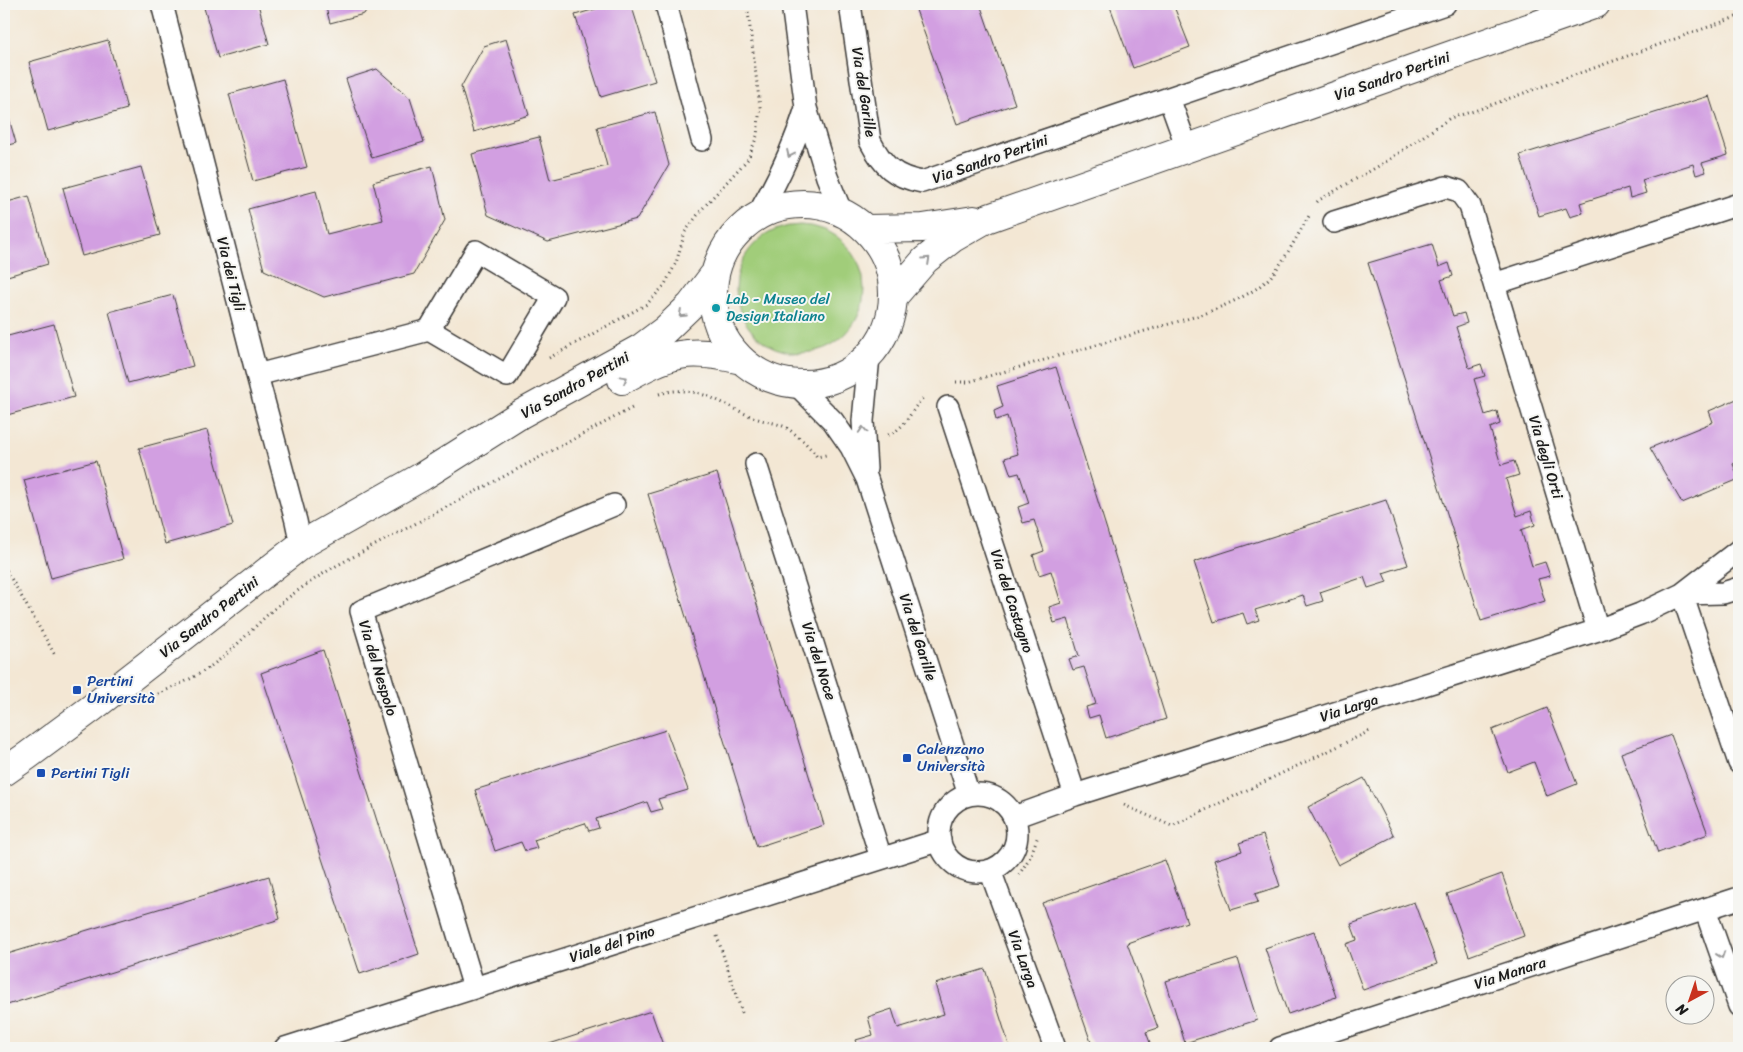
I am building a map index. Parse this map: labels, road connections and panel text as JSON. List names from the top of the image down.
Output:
{
  "streets": {
    "street": [
      "Via Sandro Pertini",
      "Via del Garille",
      "Via dei Tigli",
      "Via degli Orti",
      "Via del Castagno",
      "Via del Noce",
      "Via del Nespolo",
      "Via Larga",
      "Viale del Pino",
      "Via Manara"
    ]
  },
  "crossings": [
    ["Via Sandro Pertini", "Via del Garille"],
    ["Via Sandro Pertini", "Via dei Tigli"],
    ["Via del Garille", "Via Larga"],
    ["Via del Garille", "Viale del Pino"],
    ["Via degli Orti", "Via Larga"],
    ["Via del Castagno", "Via Larga"],
    ["Via del Noce", "Viale del Pino"],
    ["Via del Nespolo", "Viale del Pino"],
    ["Via Larga", "Viale del Pino"]
  ],
  "places": {
    "other": ["Lab - Museo del Design Italiano"],
    "transit": ["Pertini Università", "Calenzano Università", "Pertini Tigli"]
  },
  "north": "bottom left"
}
